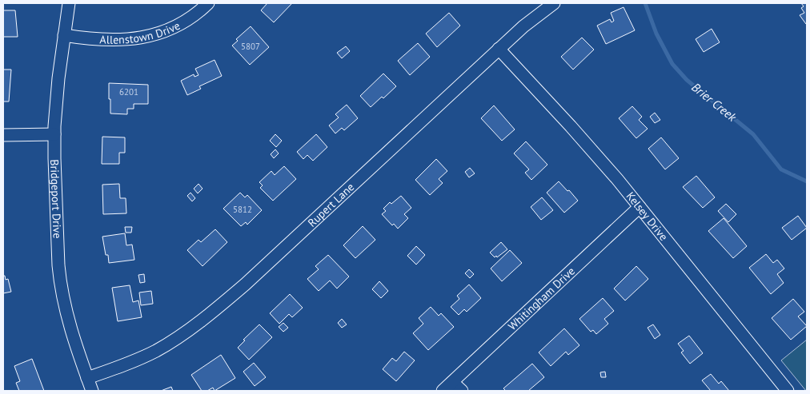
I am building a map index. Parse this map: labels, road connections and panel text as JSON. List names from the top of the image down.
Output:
{
  "streets": {
    "street": [
      "Allenstown Drive",
      "Bridgeport Drive",
      "Rupert Lane",
      "Kelsey Drive",
      "Whitingham Drive"
    ]
  },
  "crossings": [
    ["Allenstown Drive", "Bridgeport Drive"],
    ["Bridgeport Drive", "Rupert Lane"],
    ["Rupert Lane", "Kelsey Drive"],
    ["Kelsey Drive", "Whitingham Drive"]
  ],
  "water": ["Brier Creek"],
  "house_numbers": ["5807", "6201", "5812"]
}
